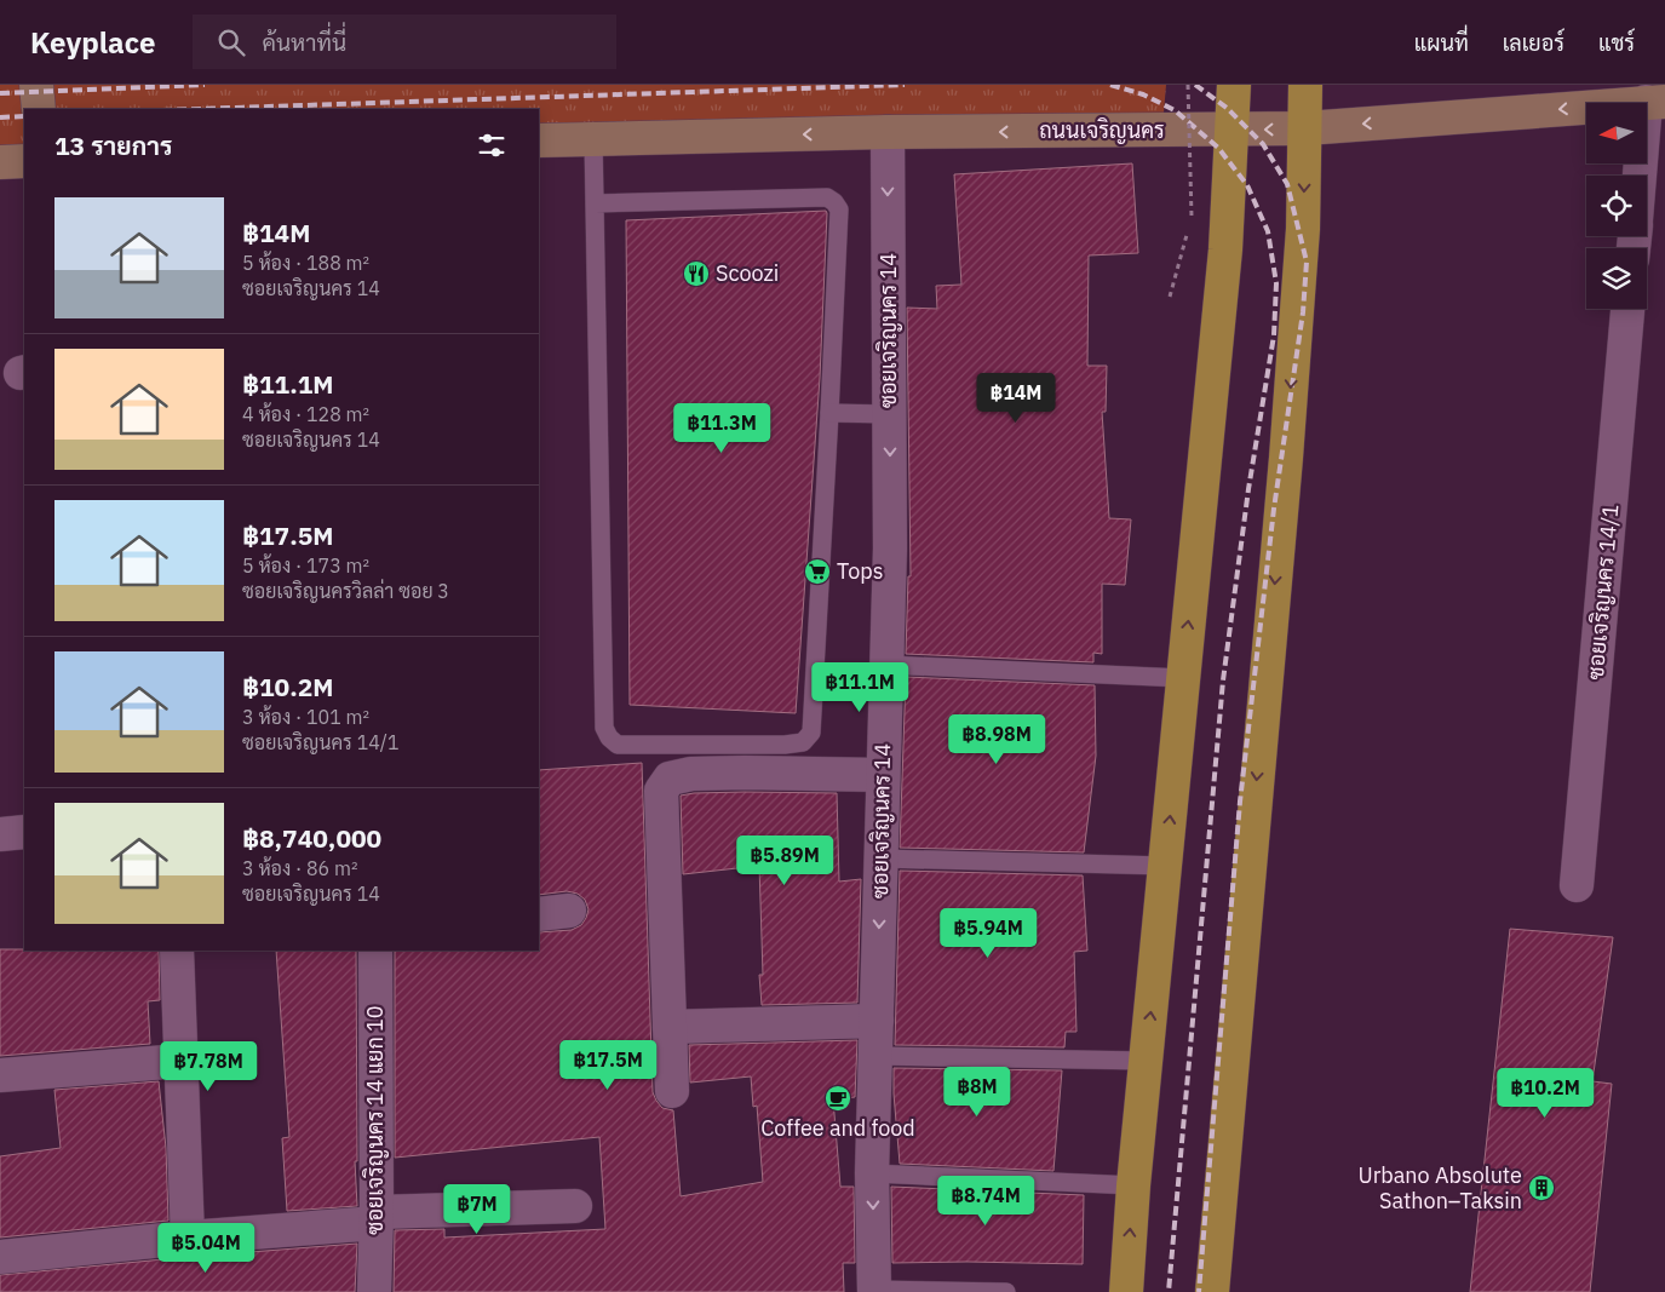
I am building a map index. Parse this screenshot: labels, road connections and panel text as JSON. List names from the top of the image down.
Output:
{
  "streets": {
    "main road": ["ถนนเจริญนคร"],
    "street": ["ซอยเจริญนคร 14", "ซอยเจริญนคร 14/1", "ซอยเจริญนคร 14 แยก 10"]
  },
  "crossings": [
    ["ถนนเจริญนคร", "ซอยเจริญนคร 14"]
  ],
  "one_way": ["ถนนเจริญนคร", "ซอยเจริญนคร 14"],
  "places": {
    "restaurant": ["Scoozi"],
    "supermarket": ["Tops"],
    "cafe": ["Coffee and food"],
    "building": ["Urbano Absolute Sathon–Taksin"]
  },
  "north": "left",
  "page": {
    "header": "Keyplace",
    "search": "ค้นหาที่นี่",
    "nav": ["แผนที่", "เลเยอร์", "แชร์"],
    "heading": "13 รายการ",
    "list": [
      {
        "name": "฿14M",
        "note": "5 ห้อง · 188 m² · ซอยเจริญนคร 14"
      },
      {
        "name": "฿11.1M",
        "note": "4 ห้อง · 128 m² · ซอยเจริญนคร 14"
      },
      {
        "name": "฿17.5M",
        "note": "5 ห้อง · 173 m² · ซอยเจริญนครวิลล่า ซอย 3"
      },
      {
        "name": "฿10.2M",
        "note": "3 ห้อง · 101 m² · ซอยเจริญนคร 14/1"
      },
      {
        "name": "฿8,740,000",
        "note": "3 ห้อง · 86 m² · ซอยเจริญนคร 14"
      }
    ],
    "price": [
      "฿14M",
      "฿11.3M",
      "฿11.1M",
      "฿8.98M",
      "฿5.89M",
      "฿5.94M",
      "฿17.5M",
      "฿7.78M",
      "฿8M",
      "฿10.2M",
      "฿8.74M",
      "฿7M",
      "฿5.04M"
    ]
  }
}
